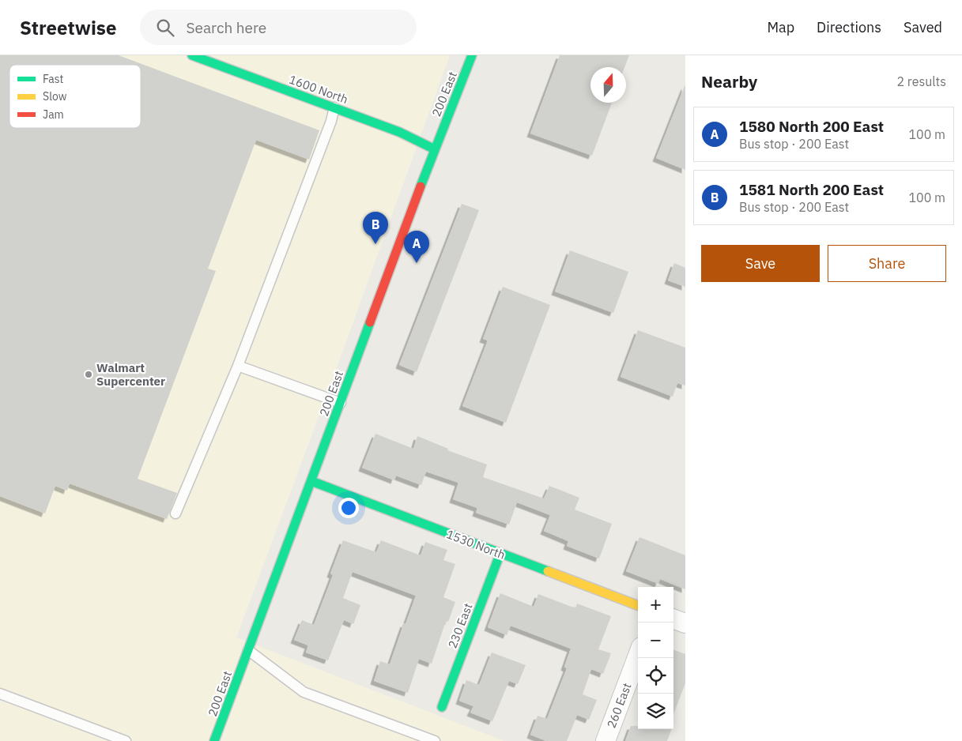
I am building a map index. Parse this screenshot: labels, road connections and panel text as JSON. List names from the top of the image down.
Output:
{
  "streets": {
    "street": [
      "1600 North",
      "200 East",
      "1530 North",
      "230 East",
      "260 East"
    ]
  },
  "crossings": [
    ["1600 North", "200 East"],
    ["200 East", "1530 North"],
    ["1530 North", "230 East"]
  ],
  "places": ["Walmart Supercenter"],
  "legend": ["Fast", "Slow", "Jam"],
  "north": "top",
  "page": {
    "header": "Streetwise",
    "search": "Search here",
    "nav": ["Map", "Directions", "Saved"],
    "heading": ["Nearby", "2 results"],
    "list": [
      {
        "mark": "A",
        "name": "1580 North 200 East",
        "note": "Bus stop · 200 East",
        "value": "100 m"
      },
      {
        "mark": "B",
        "name": "1581 North 200 East",
        "note": "Bus stop · 200 East",
        "value": "100 m"
      }
    ],
    "pins": ["B", "A"],
    "buttons": ["Save", "Share"],
    "map_buttons": ["+", "−"]
  }
}
